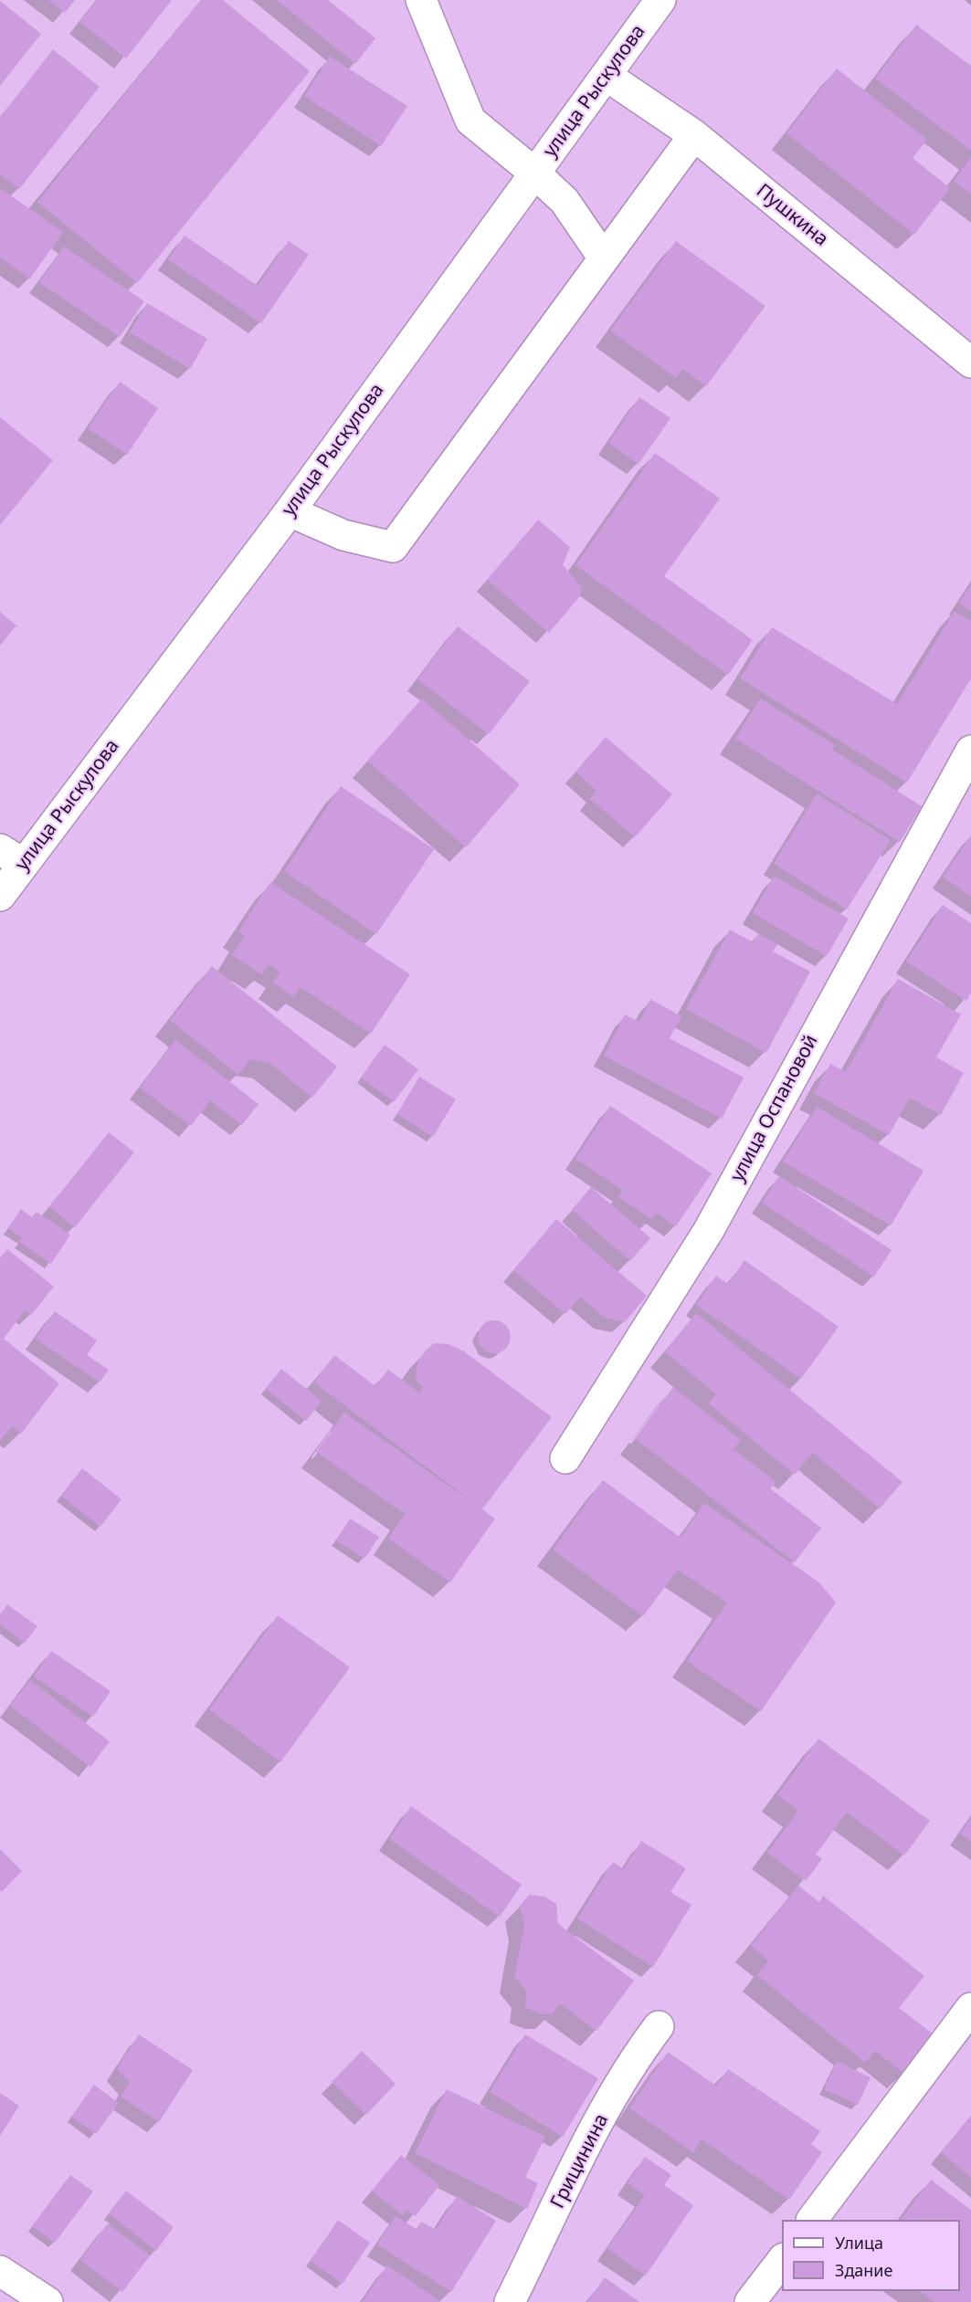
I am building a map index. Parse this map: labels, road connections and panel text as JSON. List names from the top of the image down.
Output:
{
  "streets": {
    "street": [
      "улица Рыскулова",
      "Пушкина",
      "улица Оспановой",
      "Грицинина"
    ]
  },
  "crossings": [
    ["улица Рыскулова", "Пушкина"]
  ],
  "legend": ["Улица", "Здание"]
}
